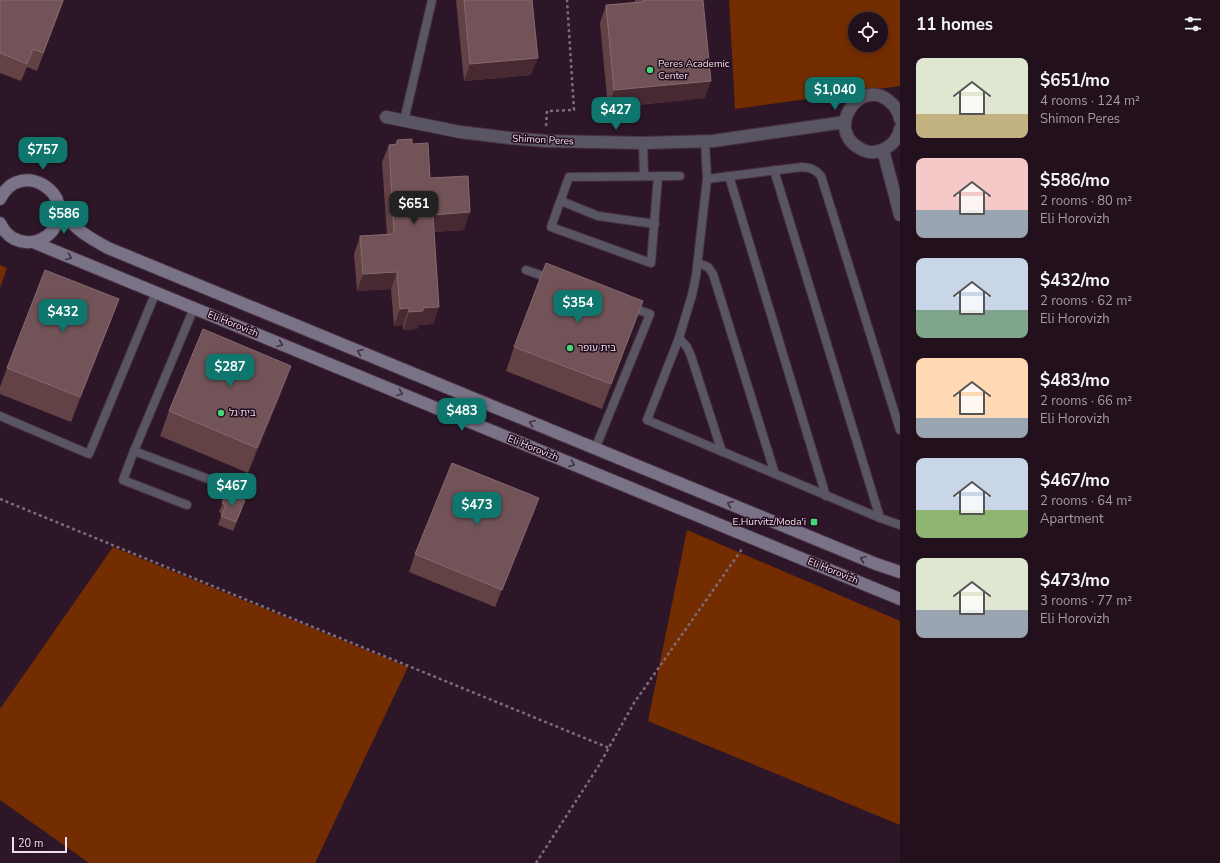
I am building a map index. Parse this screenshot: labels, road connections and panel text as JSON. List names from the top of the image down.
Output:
{
  "streets": {
    "street": ["Shimon Peres", "Eli Horovizh"]
  },
  "places": {
    "other": ["Peres Academic Center", "בית עופר", "בית גל"],
    "transit": ["E.Hurvitz/Moda'i"]
  },
  "scale_bar": "20 m",
  "page": {
    "heading": "11 homes",
    "list": [
      {
        "name": "$651/mo",
        "note": "4 rooms · 124 m² · Shimon Peres"
      },
      {
        "name": "$586/mo",
        "note": "2 rooms · 80 m² · Eli Horovizh"
      },
      {
        "name": "$432/mo",
        "note": "2 rooms · 62 m² · Eli Horovizh"
      },
      {
        "name": "$483/mo",
        "note": "2 rooms · 66 m² · Eli Horovizh"
      },
      {
        "name": "$467/mo",
        "note": "2 rooms · 64 m² · Apartment"
      },
      {
        "name": "$473/mo",
        "note": "3 rooms · 77 m² · Eli Horovizh"
      }
    ],
    "price": [
      "$1,040",
      "$427",
      "$757",
      "$651",
      "$586",
      "$354",
      "$432",
      "$287",
      "$483",
      "$467",
      "$473"
    ],
    "scale": "20 m"
  }
}
